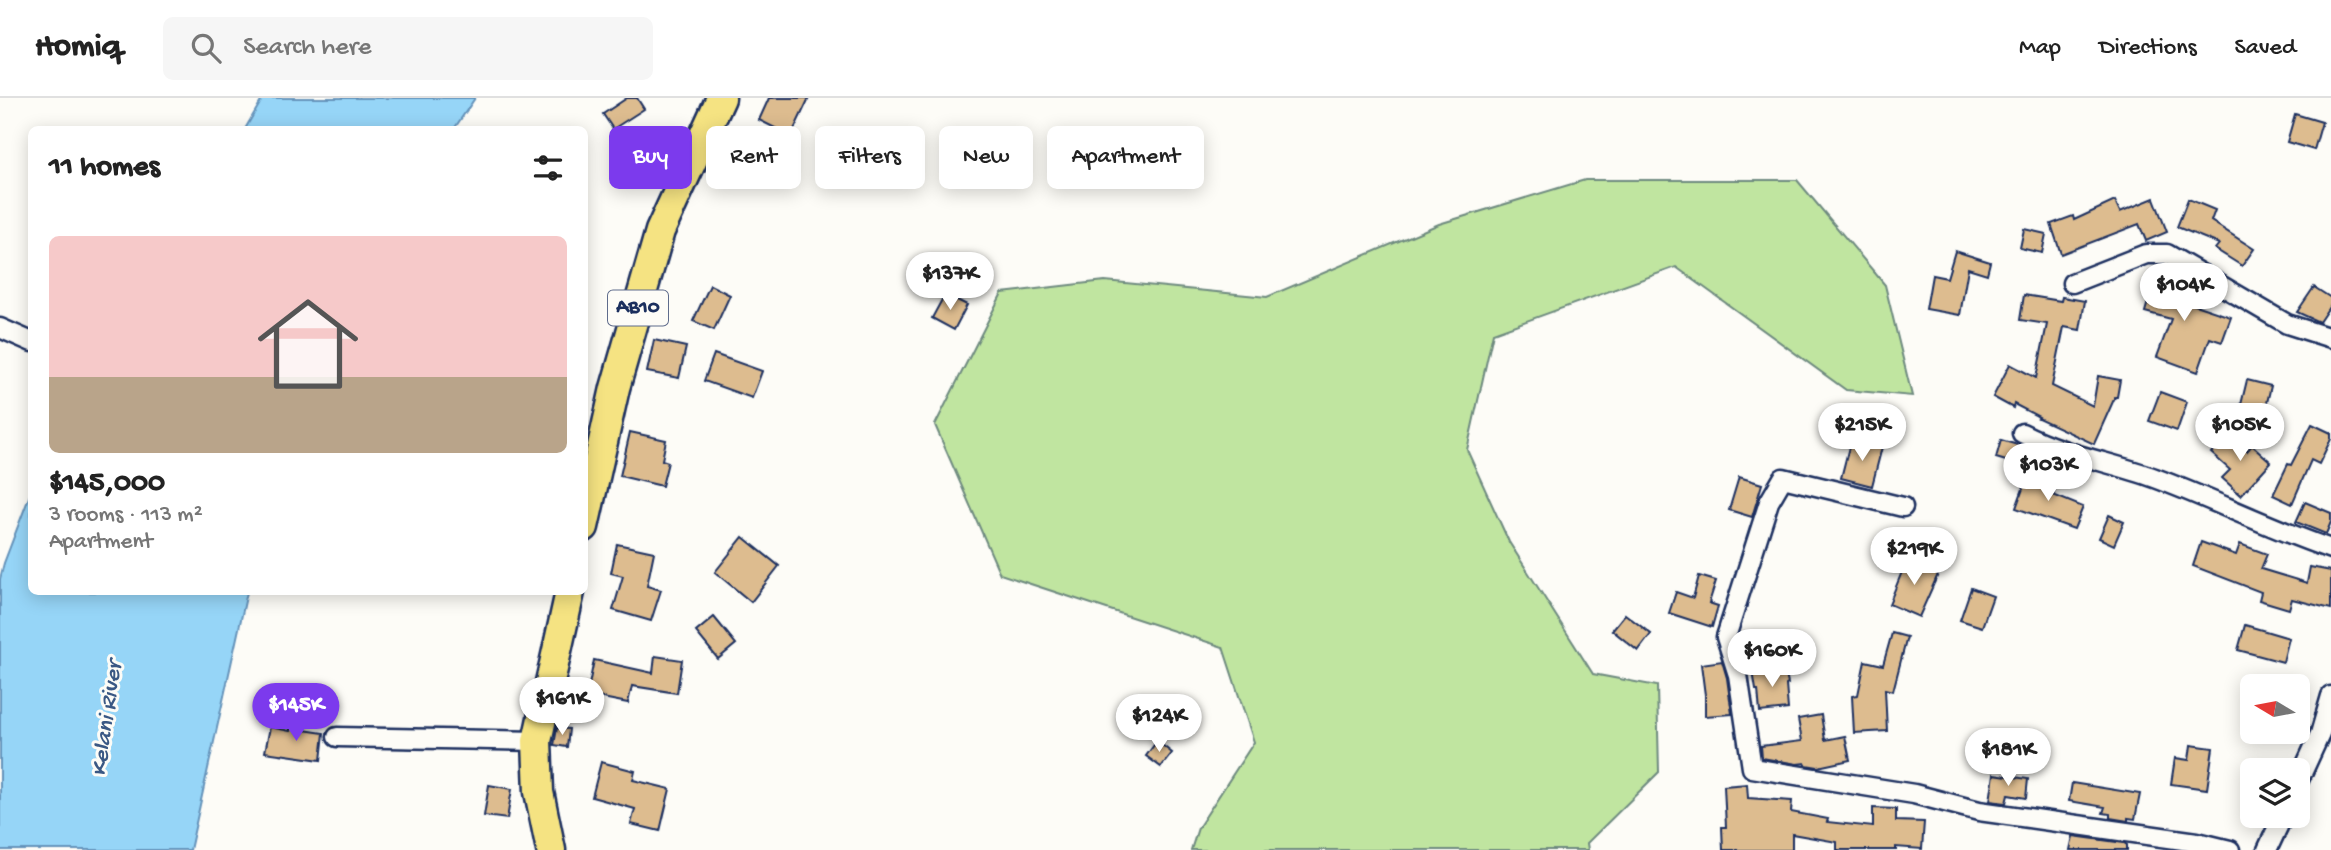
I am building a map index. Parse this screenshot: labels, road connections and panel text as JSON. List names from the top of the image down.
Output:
{
  "streets": {
    "main road": ["AB10"]
  },
  "water": ["Kelani River"],
  "north": "left",
  "page": {
    "header": "Homiq",
    "search": "Search here",
    "nav": ["Map", "Directions", "Saved"],
    "chip": [
      "Buy",
      "Rent",
      "Filters",
      "New",
      "Apartment"
    ],
    "heading": "11 homes",
    "list": [
      {
        "name": "$145,000",
        "note": "3 rooms · 113 m² · Apartment"
      }
    ],
    "price": [
      "$137K",
      "$104K",
      "$215K",
      "$105K",
      "$103K",
      "$219K",
      "$160K",
      "$161K",
      "$145K",
      "$124K",
      "$181K"
    ]
  }
}
